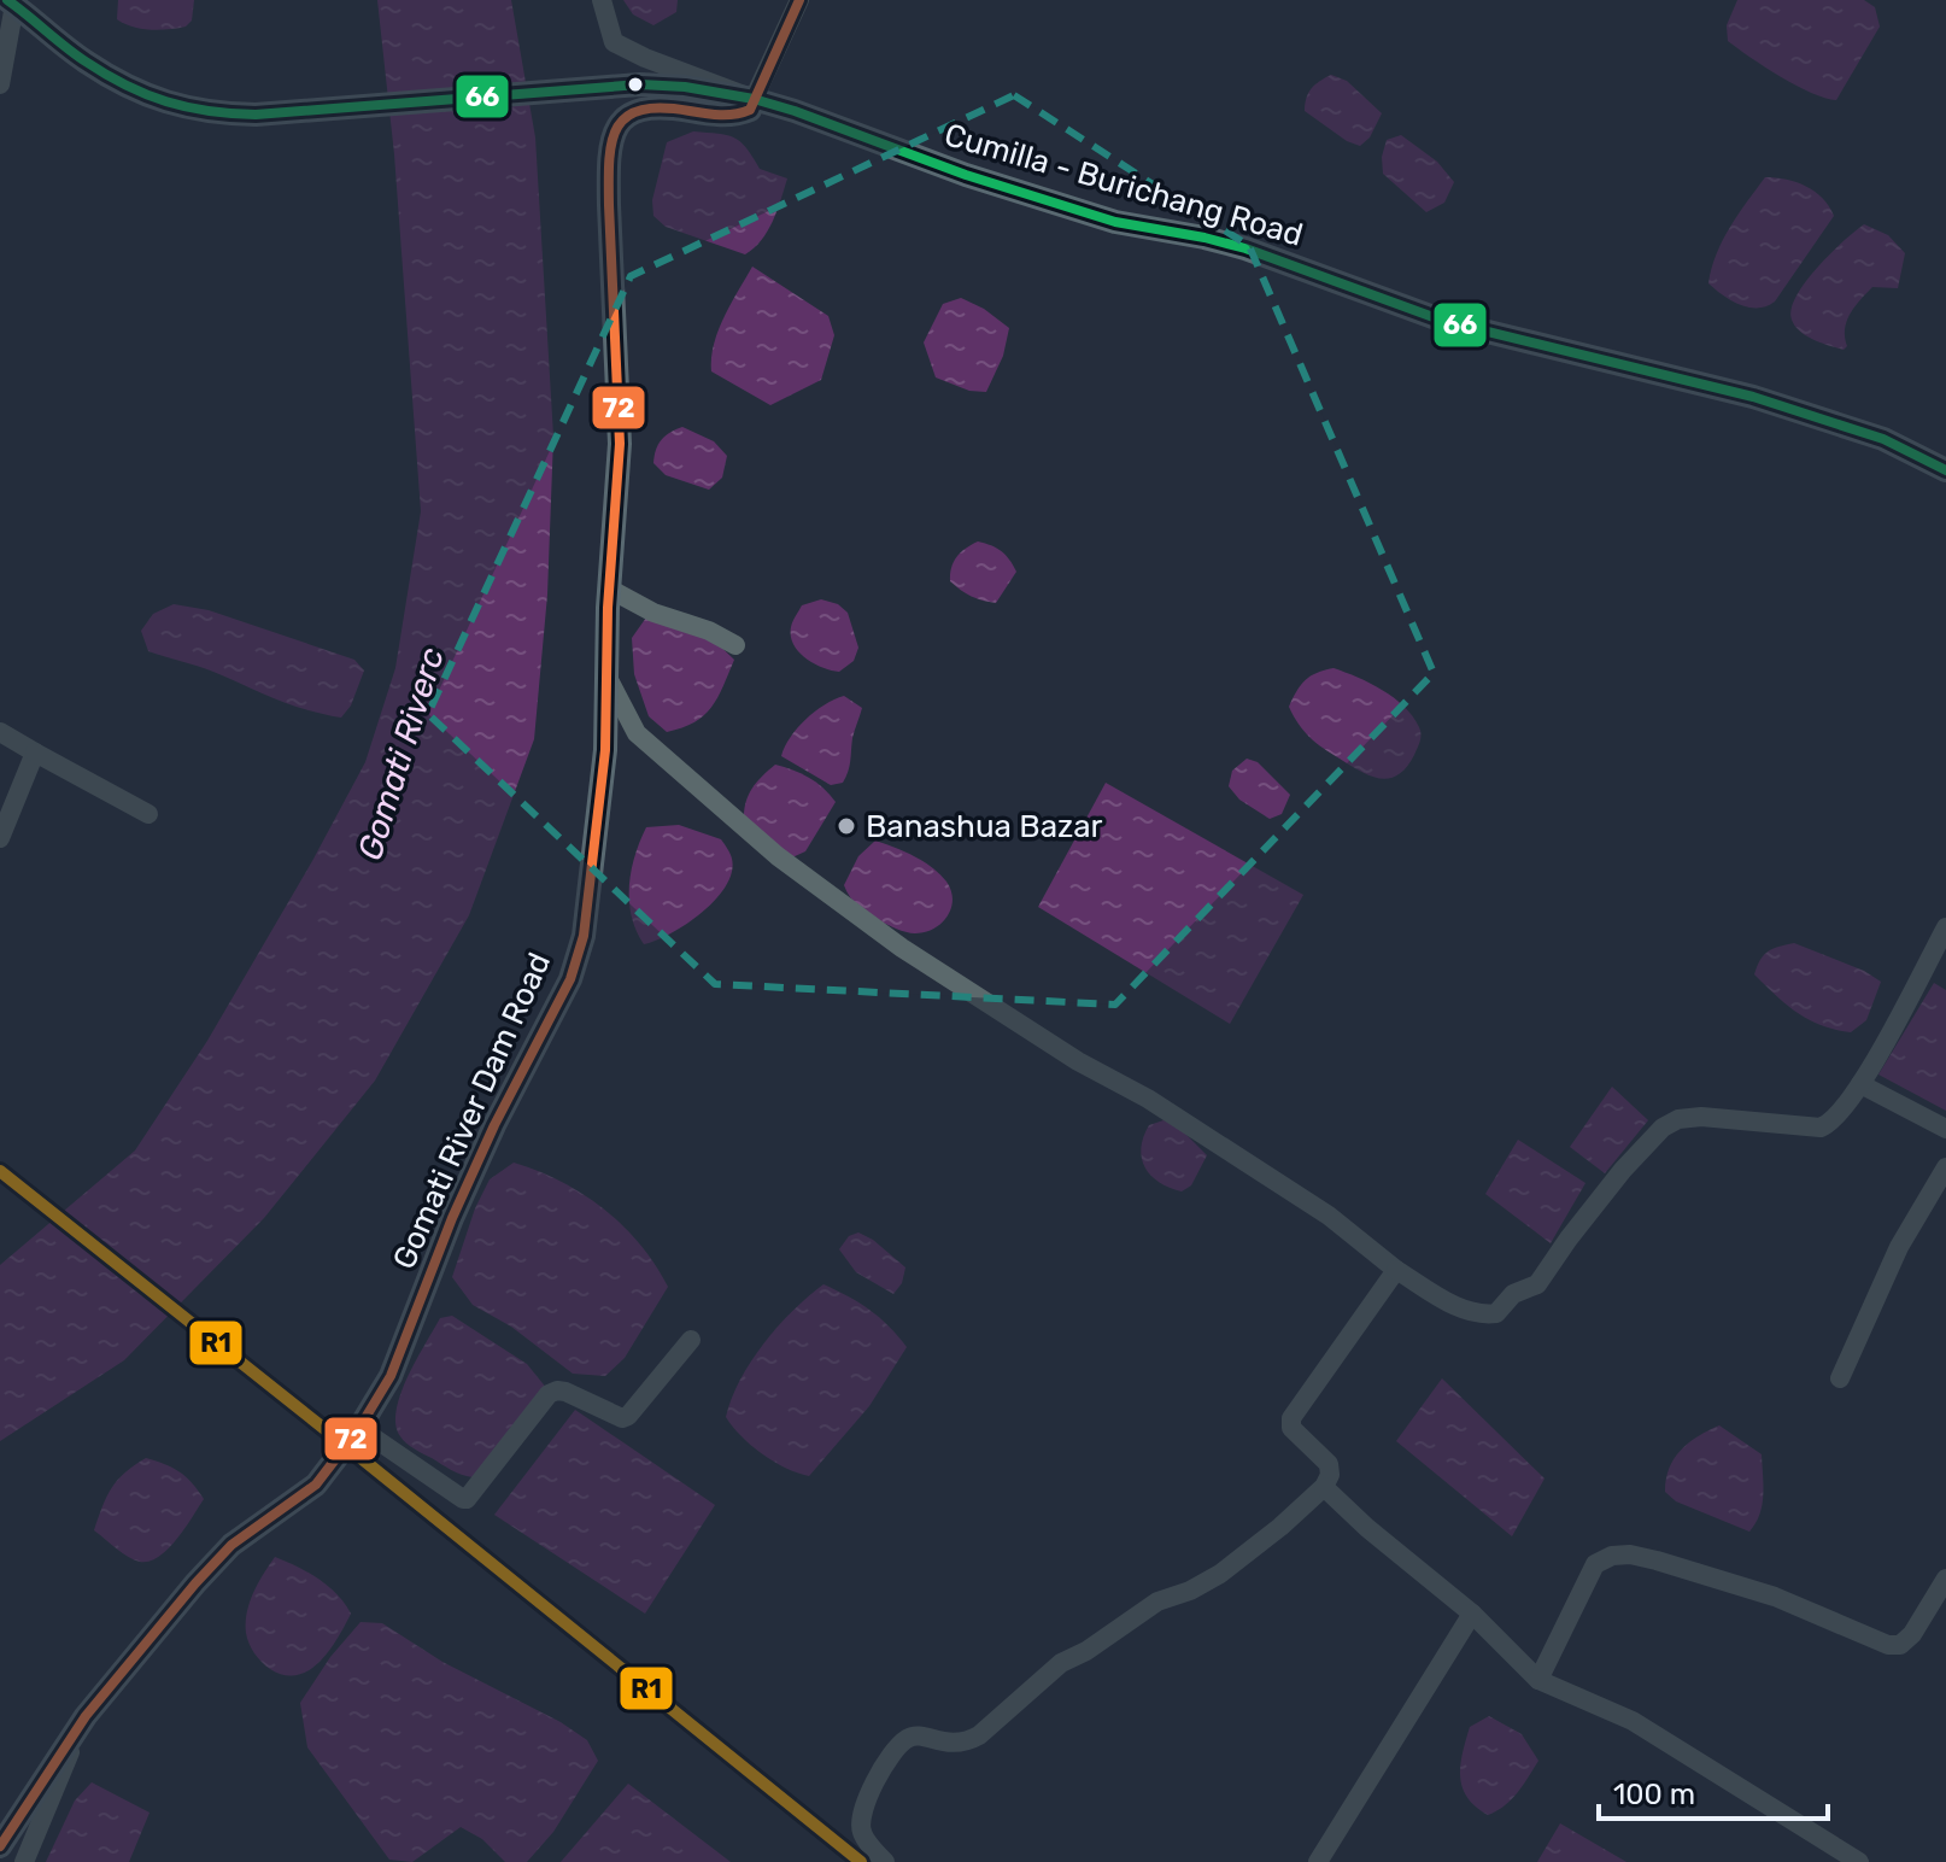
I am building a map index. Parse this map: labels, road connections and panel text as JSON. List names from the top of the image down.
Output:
{
  "streets": {
    "main road": ["Cumilla - Burichang Road", "Gomati River Dam Road"]
  },
  "crossings": [
    ["Cumilla - Burichang Road", "Gomati River Dam Road"]
  ],
  "water": ["Gomati Riverc"],
  "places": ["Banashua Bazar"],
  "lines": ["transit line 66", "transit line 72", "transit line R1"],
  "scale_bar": "100 m"
}
